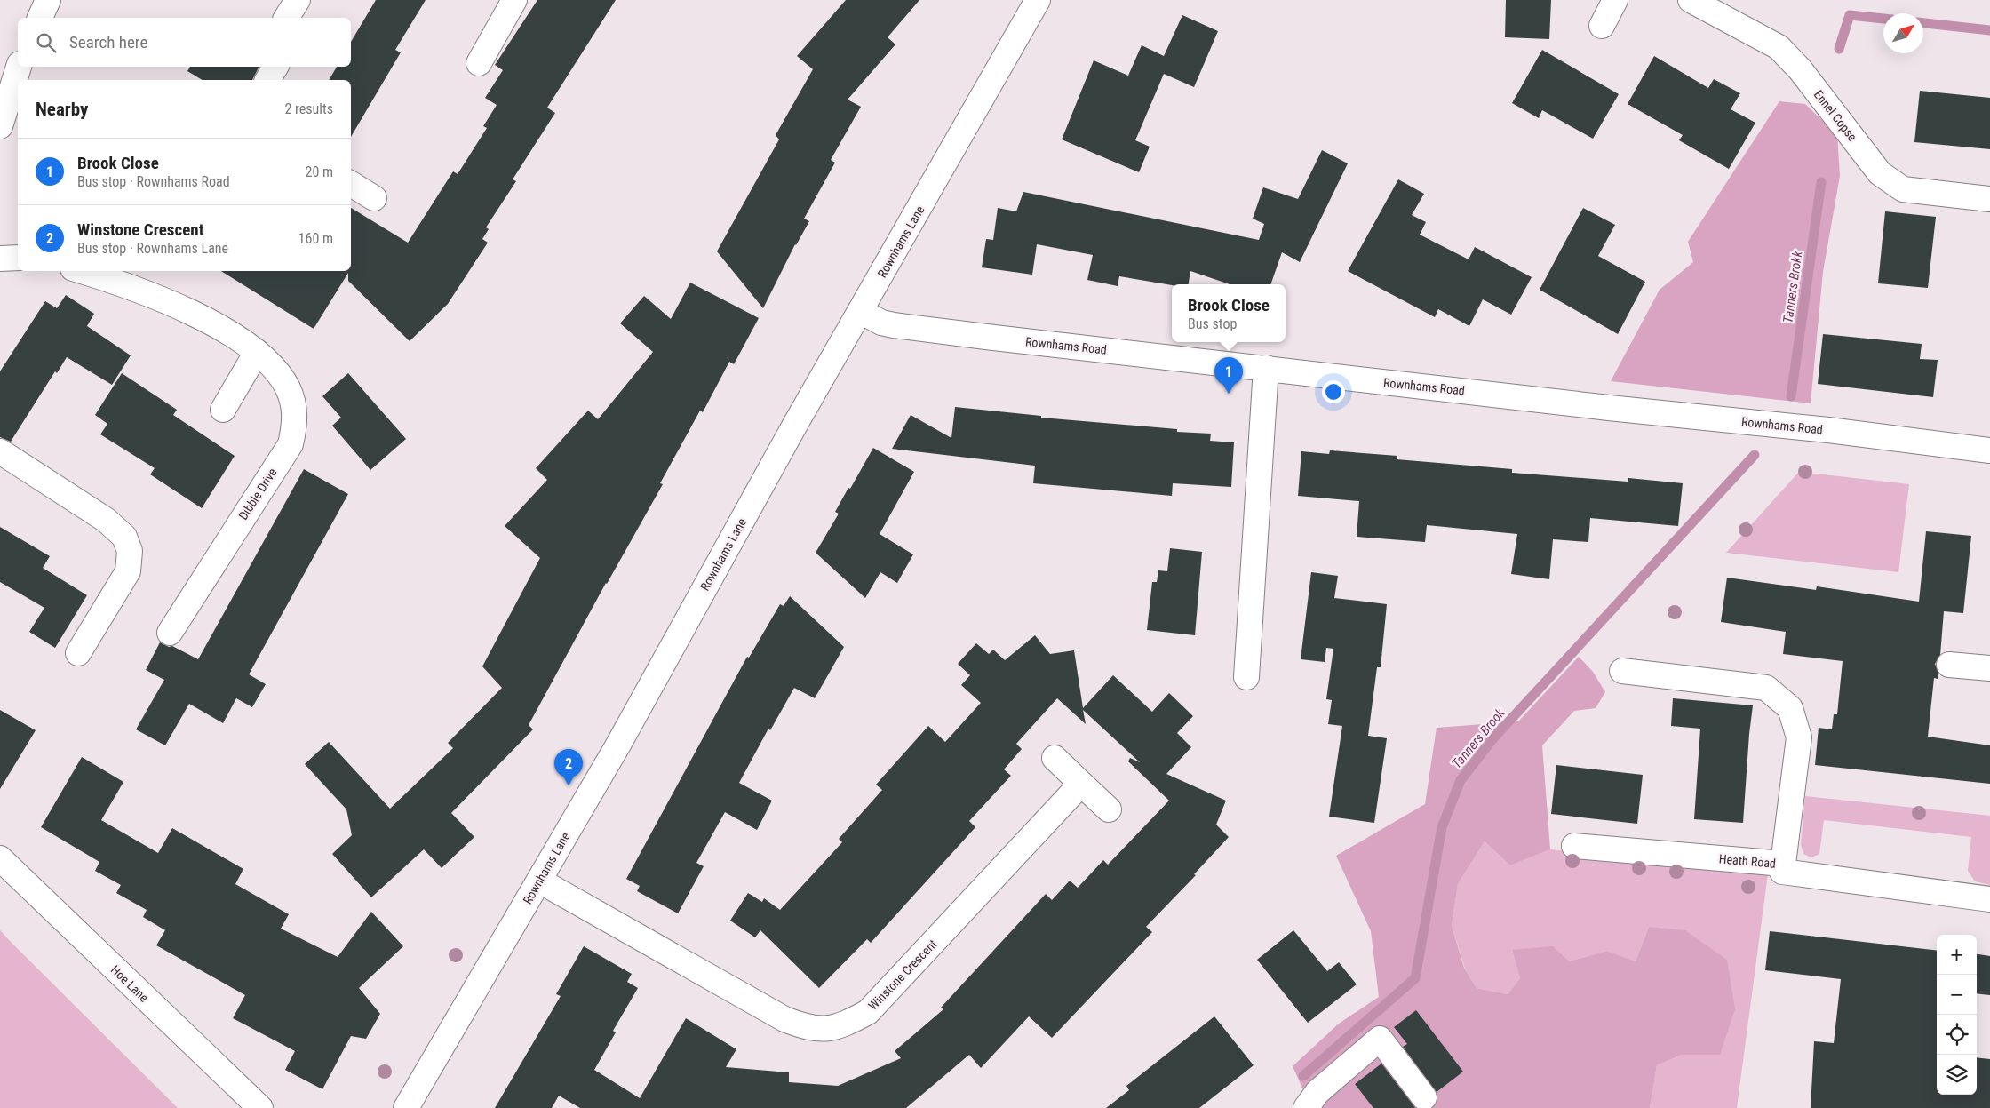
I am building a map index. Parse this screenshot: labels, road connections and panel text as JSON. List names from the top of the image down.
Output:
{
  "streets": {
    "street": [
      "Ennel Copse",
      "Rownhams Lane",
      "Rownhams Road",
      "Dibble Drive",
      "Heath Road",
      "Winstone Crescent",
      "Hoe Lane"
    ]
  },
  "crossings": [
    ["Rownhams Lane", "Rownhams Road"],
    ["Rownhams Lane", "Winstone Crescent"]
  ],
  "water": ["Tanners Brokk", "Tanners Brook"],
  "north": "top right",
  "page": {
    "search": "Search here",
    "heading": ["Nearby", "2 results"],
    "list": [
      {
        "mark": "1",
        "name": "Brook Close",
        "note": "Bus stop · Rownhams Road",
        "value": "20 m"
      },
      {
        "mark": "2",
        "name": "Winstone Crescent",
        "note": "Bus stop · Rownhams Lane",
        "value": "160 m"
      }
    ],
    "popup": ["Brook Close", "Bus stop"],
    "pins": ["1", "2"],
    "map_buttons": ["+", "−"]
  }
}
